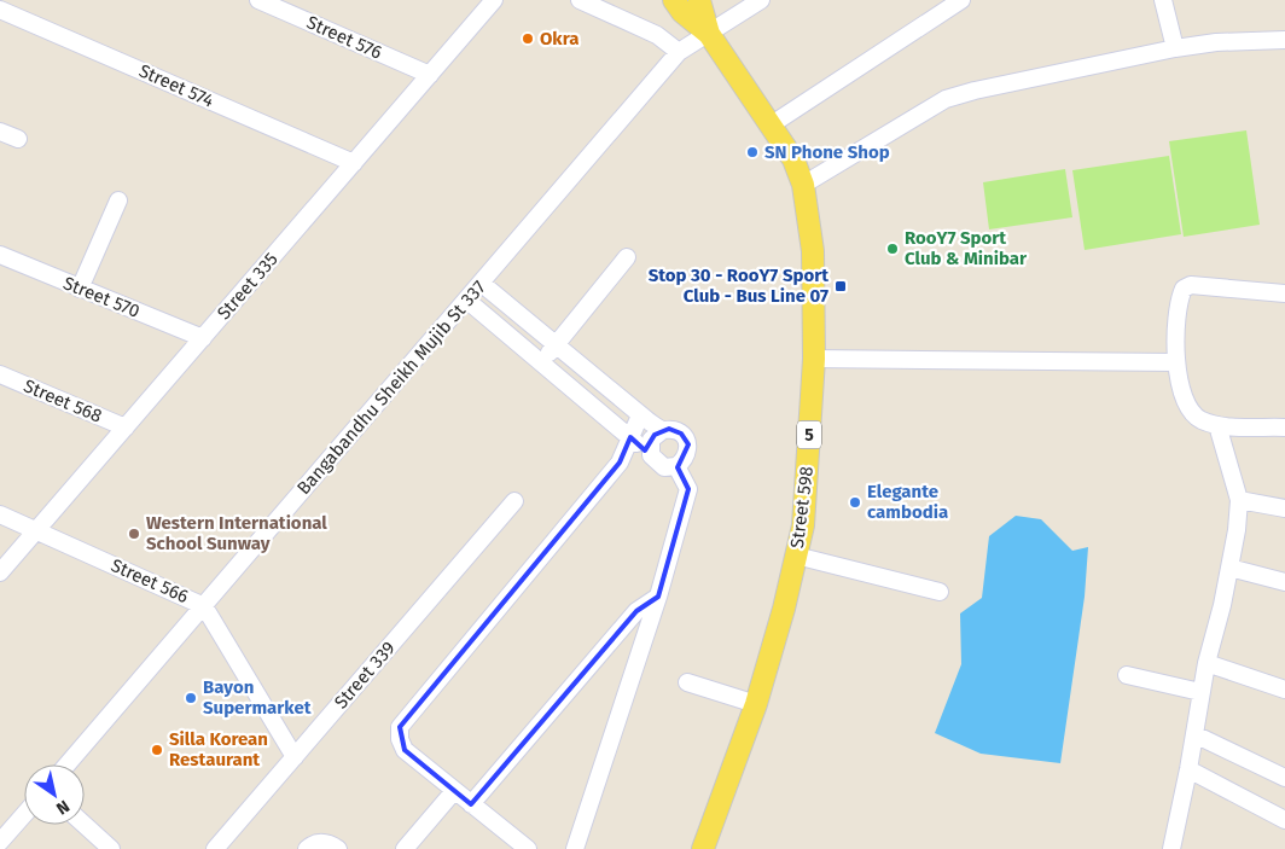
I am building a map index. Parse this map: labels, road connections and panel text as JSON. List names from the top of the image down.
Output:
{
  "streets": {
    "main road": ["5", "Street 598"],
    "street": [
      "Street 576",
      "Street 574",
      "Street 335",
      "Street 570",
      "Bangabandhu Sheikh Mujib St 337",
      "Street 568",
      "Street 566",
      "Street 339"
    ]
  },
  "crossings": [
    ["Street 576", "Street 335"],
    ["Street 574", "Street 335"],
    ["Street 335", "Street 570"],
    ["Street 335", "Street 568"],
    ["Street 335", "Street 566"],
    ["Bangabandhu Sheikh Mujib St 337", "Street 598"],
    ["Bangabandhu Sheikh Mujib St 337", "Street 566"],
    ["Street 566", "Street 339"]
  ],
  "places": {
    "other": [
      "Okra",
      "SN Phone Shop",
      "RooY7 Sport Club & Minibar",
      "Elegante cambodia",
      "Western International School Sunway",
      "Bayon Supermarket",
      "Silla Korean Restaurant"
    ],
    "transit": ["Stop 30 - RooY7 Sport Club - Bus Line 07"]
  },
  "north": "bottom right"
}
